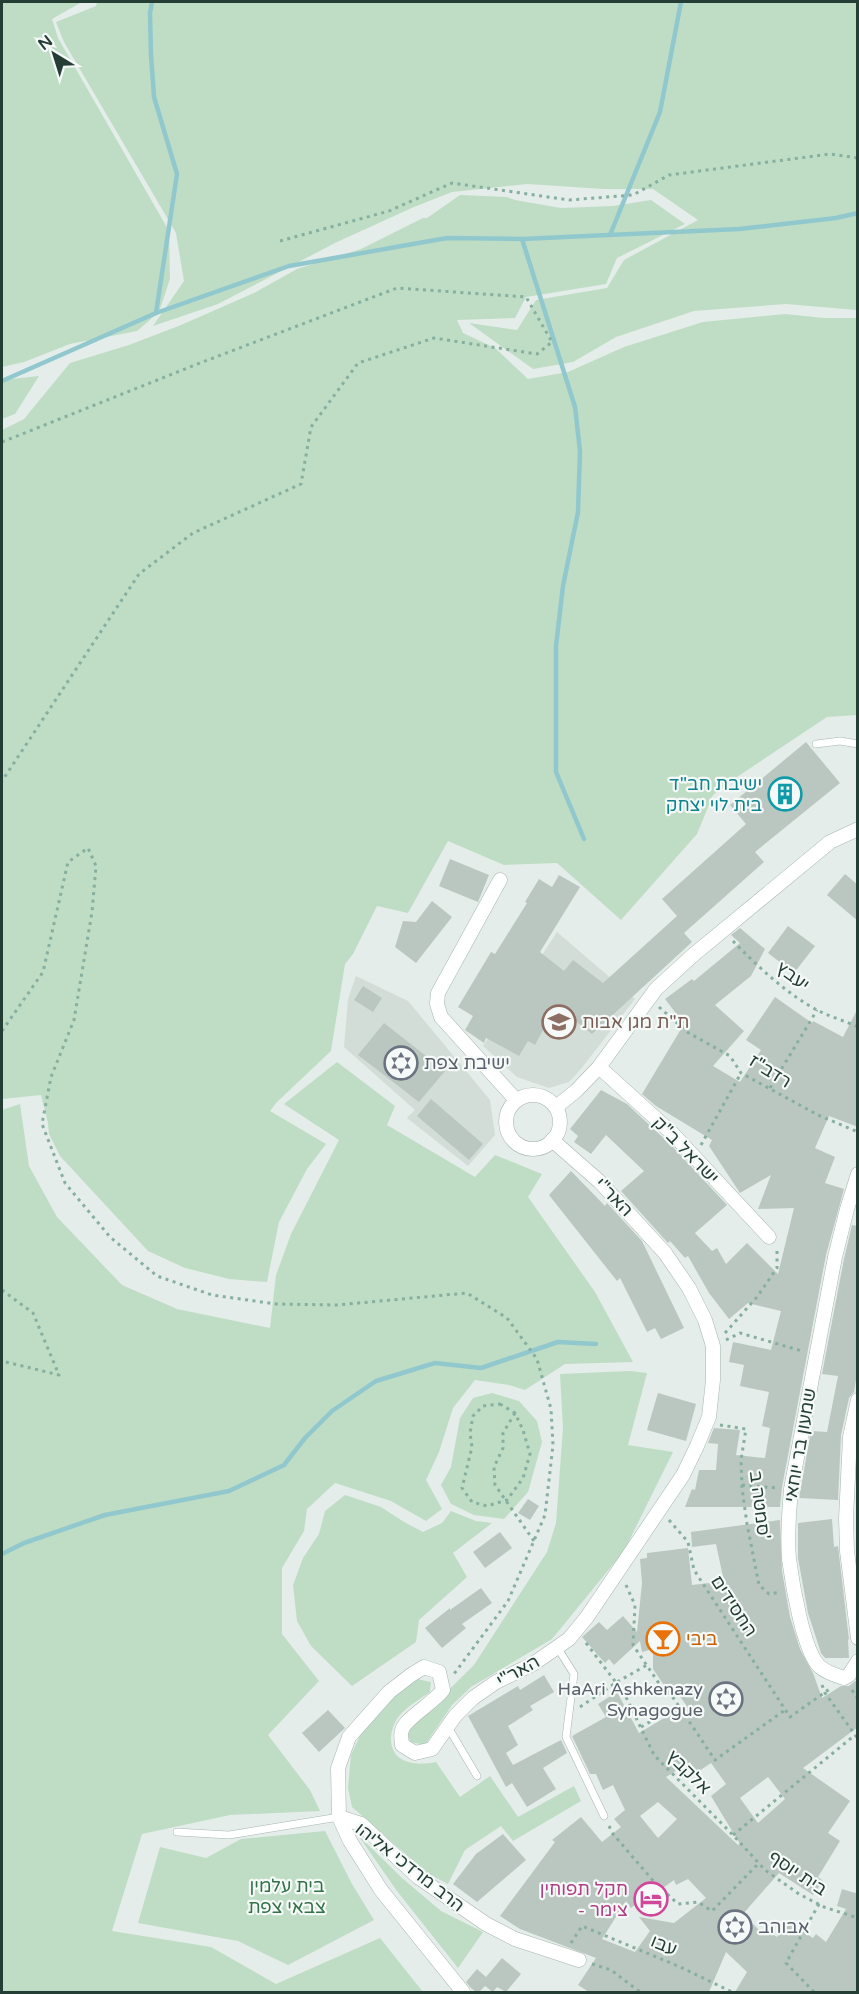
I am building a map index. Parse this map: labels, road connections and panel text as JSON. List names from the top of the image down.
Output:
{
  "streets": {
    "street": [
      "ישראל ב\"ק",
      "האר\"י",
      "שמעון בר יוחאי",
      "הרב מרדכי אליהו"
    ],
    "path": [
      "יעבץ",
      "רדב\"ז",
      "סמטה ב'",
      "החסידים",
      "אלקבץ",
      "בית יוסף",
      "עבו"
    ]
  },
  "crossings": [
    ["האר\"י", "סמטה ב'"],
    ["האר\"י", "החסידים"],
    ["האר\"י", "אלקבץ"],
    ["שמעון בר יוחאי", "סמטה ב'"],
    ["אלקבץ", "בית יוסף"],
    ["הרב מרדכי אליהו", "עבו"]
  ],
  "parks": ["בית עלמין צבאי צפת"],
  "places": {
    "building": ["ישיבת חב\"ד בית לוי יצחק"],
    "school or university": ["ת\"ת מגן אבות"],
    "synagogue": ["ישיבת צפת", "HaAri Ashkenazy Synagogue", "אבוהב"],
    "bar": ["ביבי"],
    "hotel": ["חקל תפוחין - צימר"]
  },
  "north": "top left"
}
